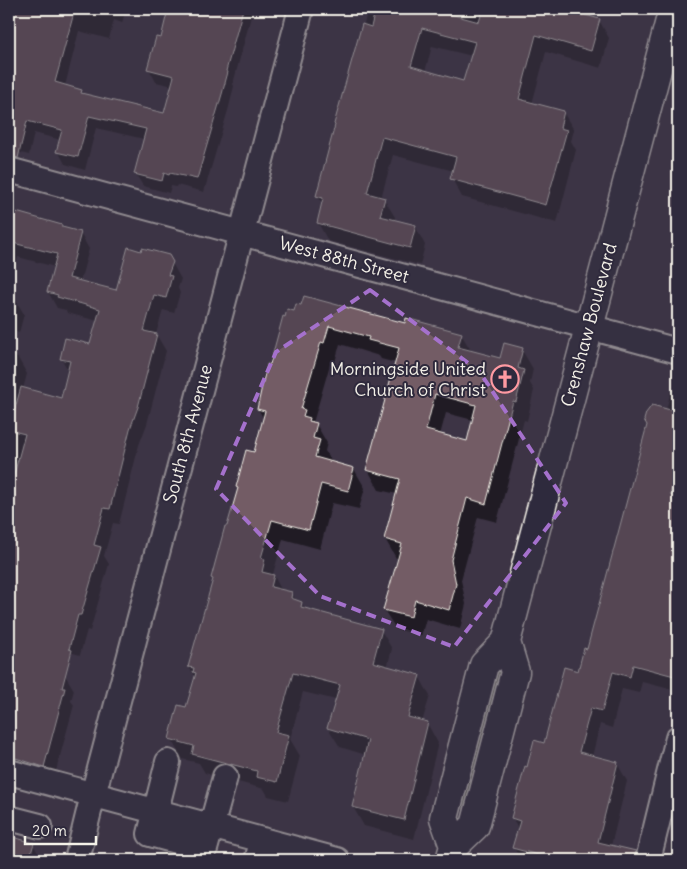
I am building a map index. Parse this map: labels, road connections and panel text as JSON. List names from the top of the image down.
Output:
{
  "streets": {
    "main road": ["Crenshaw Boulevard"],
    "street": ["West 88th Street", "South 8th Avenue"]
  },
  "crossings": [
    ["West 88th Street", "Crenshaw Boulevard"],
    ["West 88th Street", "South 8th Avenue"]
  ],
  "places": {
    "church": ["Morningside United Church of Christ"]
  },
  "scale_bar": "20 m"
}
